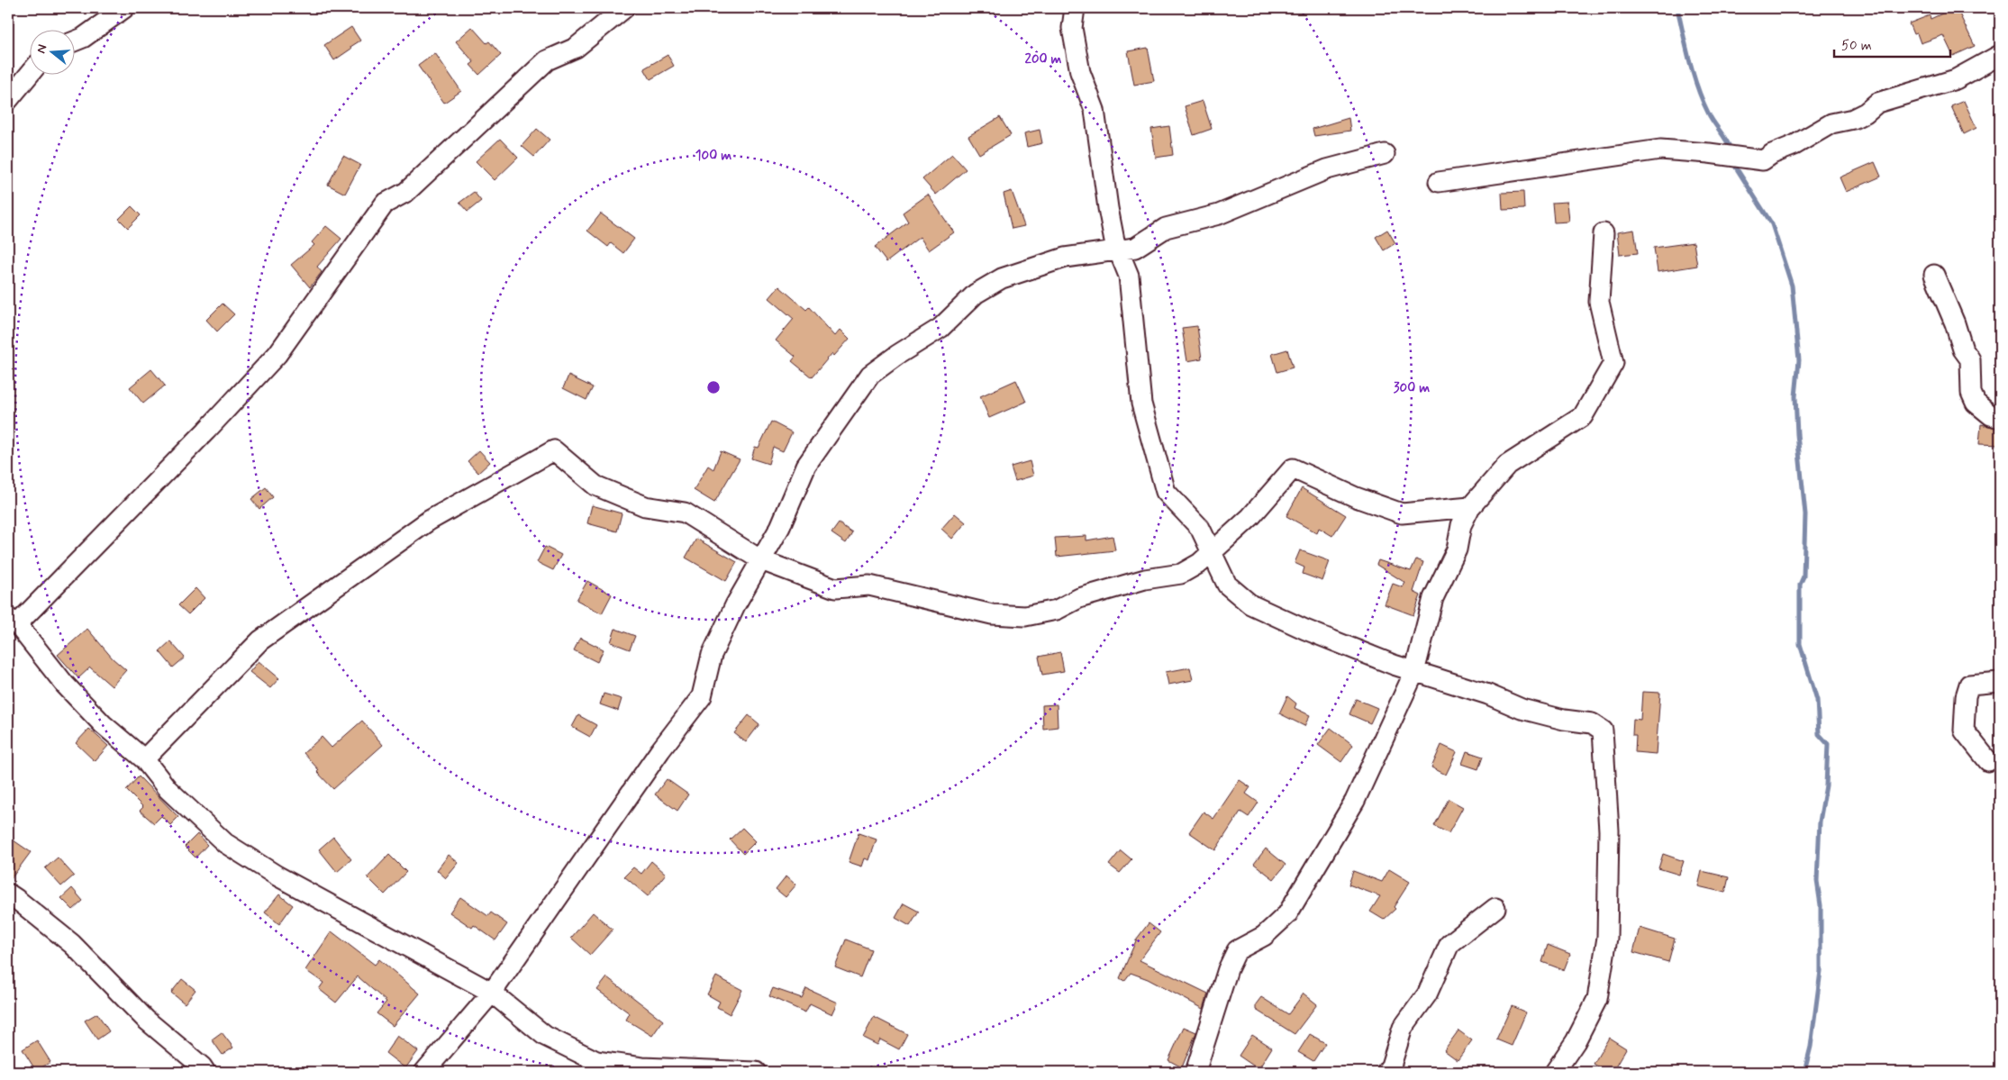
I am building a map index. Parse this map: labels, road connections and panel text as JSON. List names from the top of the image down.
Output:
{
  "scale_bar": "50 m",
  "north": "left",
  "rings": ["200 m", "100 m", "300 m"]
}
